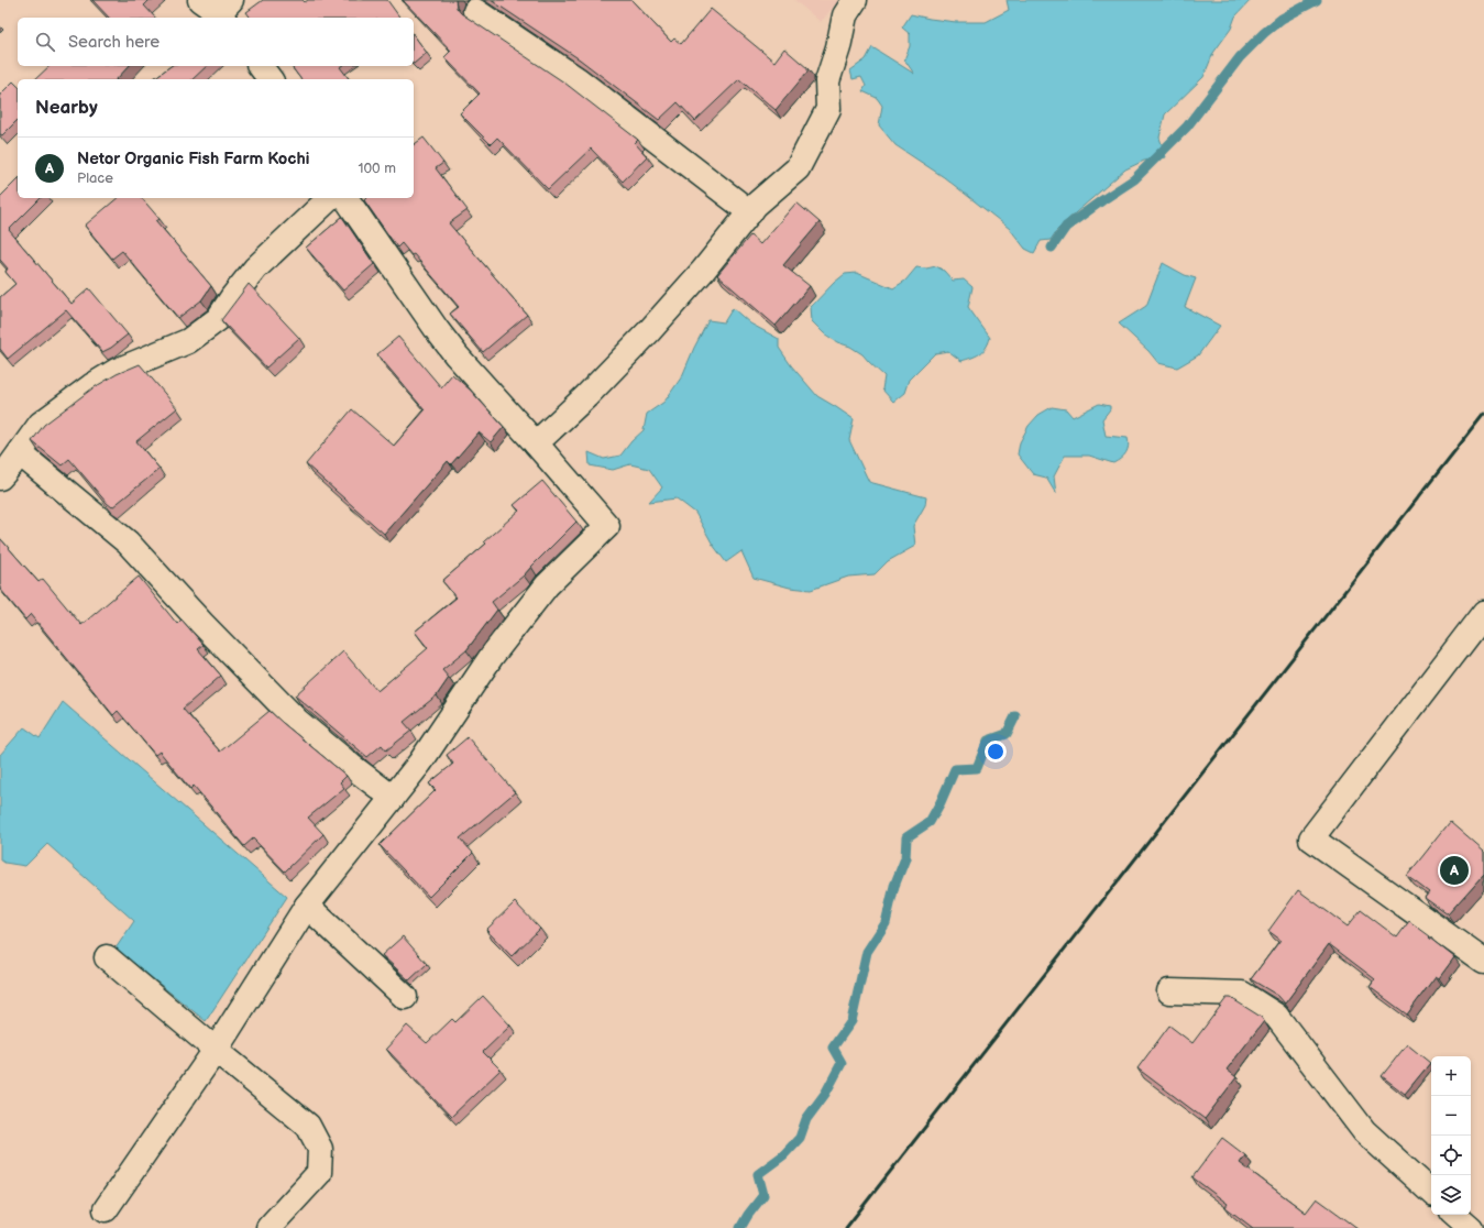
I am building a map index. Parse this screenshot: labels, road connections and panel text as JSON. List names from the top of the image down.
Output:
{
  "page": {
    "search": "Search here",
    "heading": "Nearby",
    "list": [
      {
        "mark": "A",
        "name": "Netor Organic Fish Farm Kochi",
        "note": "Place",
        "value": "100 m"
      }
    ],
    "pins": "A",
    "map_buttons": ["+", "−"]
  }
}
